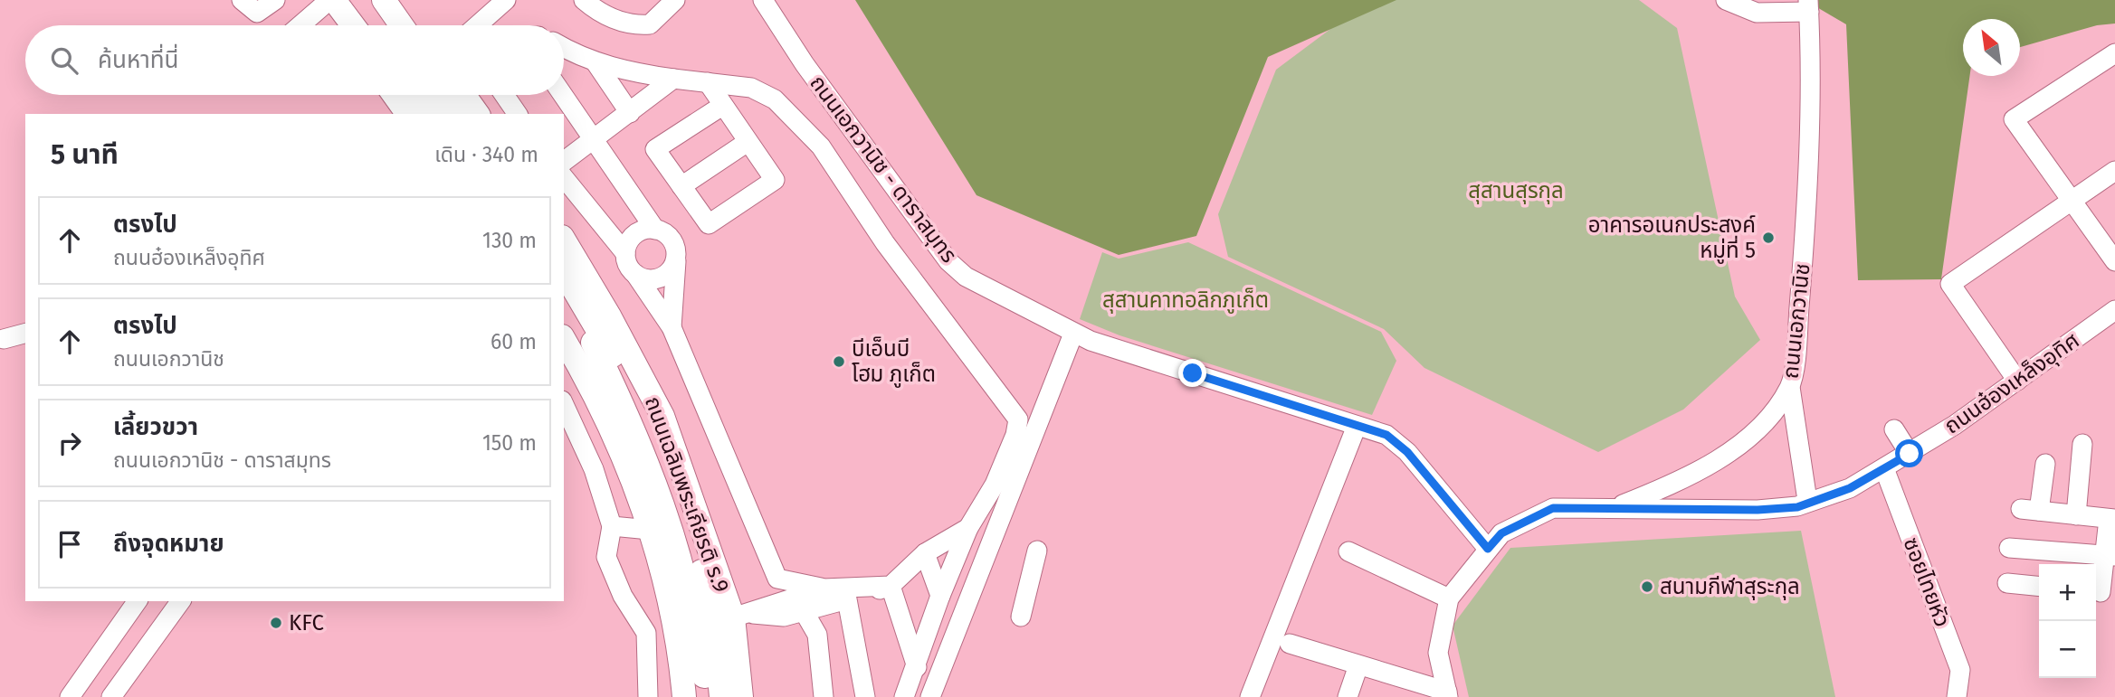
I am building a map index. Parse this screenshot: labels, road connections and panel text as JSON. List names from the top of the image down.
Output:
{
  "streets": {
    "main road": ["ถนนเฉลิมพระเกียรติ ร.9"],
    "street": [
      "ถนนเอกวานิช - ดาราสมุทร",
      "ถนนเอกวานิช",
      "ถนนฮ๋องเหล็งอุทิศ",
      "ซอยไทยหัว"
    ]
  },
  "crossings": [
    ["ถนนเอกวานิช - ดาราสมุทร", "ถนนเอกวานิช"],
    ["ถนนเอกวานิช", "ถนนฮ๋องเหล็งอุทิศ"],
    ["ถนนฮ๋องเหล็งอุทิศ", "ซอยไทยหัว"]
  ],
  "parks": ["สุสานสุรกุล", "สุสานคาทอลิกภูเก็ต"],
  "places": [
    "อาคารอเนกประสงค์ หมู่ที่ 5",
    "บีเอ็นบี โฮม ภูเก็ต",
    "สนามกีฬาสุระกุล",
    "KFC"
  ],
  "north": "top left",
  "page": {
    "search": "ค้นหาที่นี่",
    "heading": ["5 นาที", "เดิน · 340 m"],
    "list": [
      ["ตรงไป", "ถนนฮ๋องเหล็งอุทิศ", "130 m"],
      ["ตรงไป", "ถนนเอกวานิช", "60 m"],
      ["เลี้ยวขวา", "ถนนเอกวานิช - ดาราสมุทร", "150 m"],
      "ถึงจุดหมาย"
    ],
    "map_buttons": ["+", "−"]
  }
}
